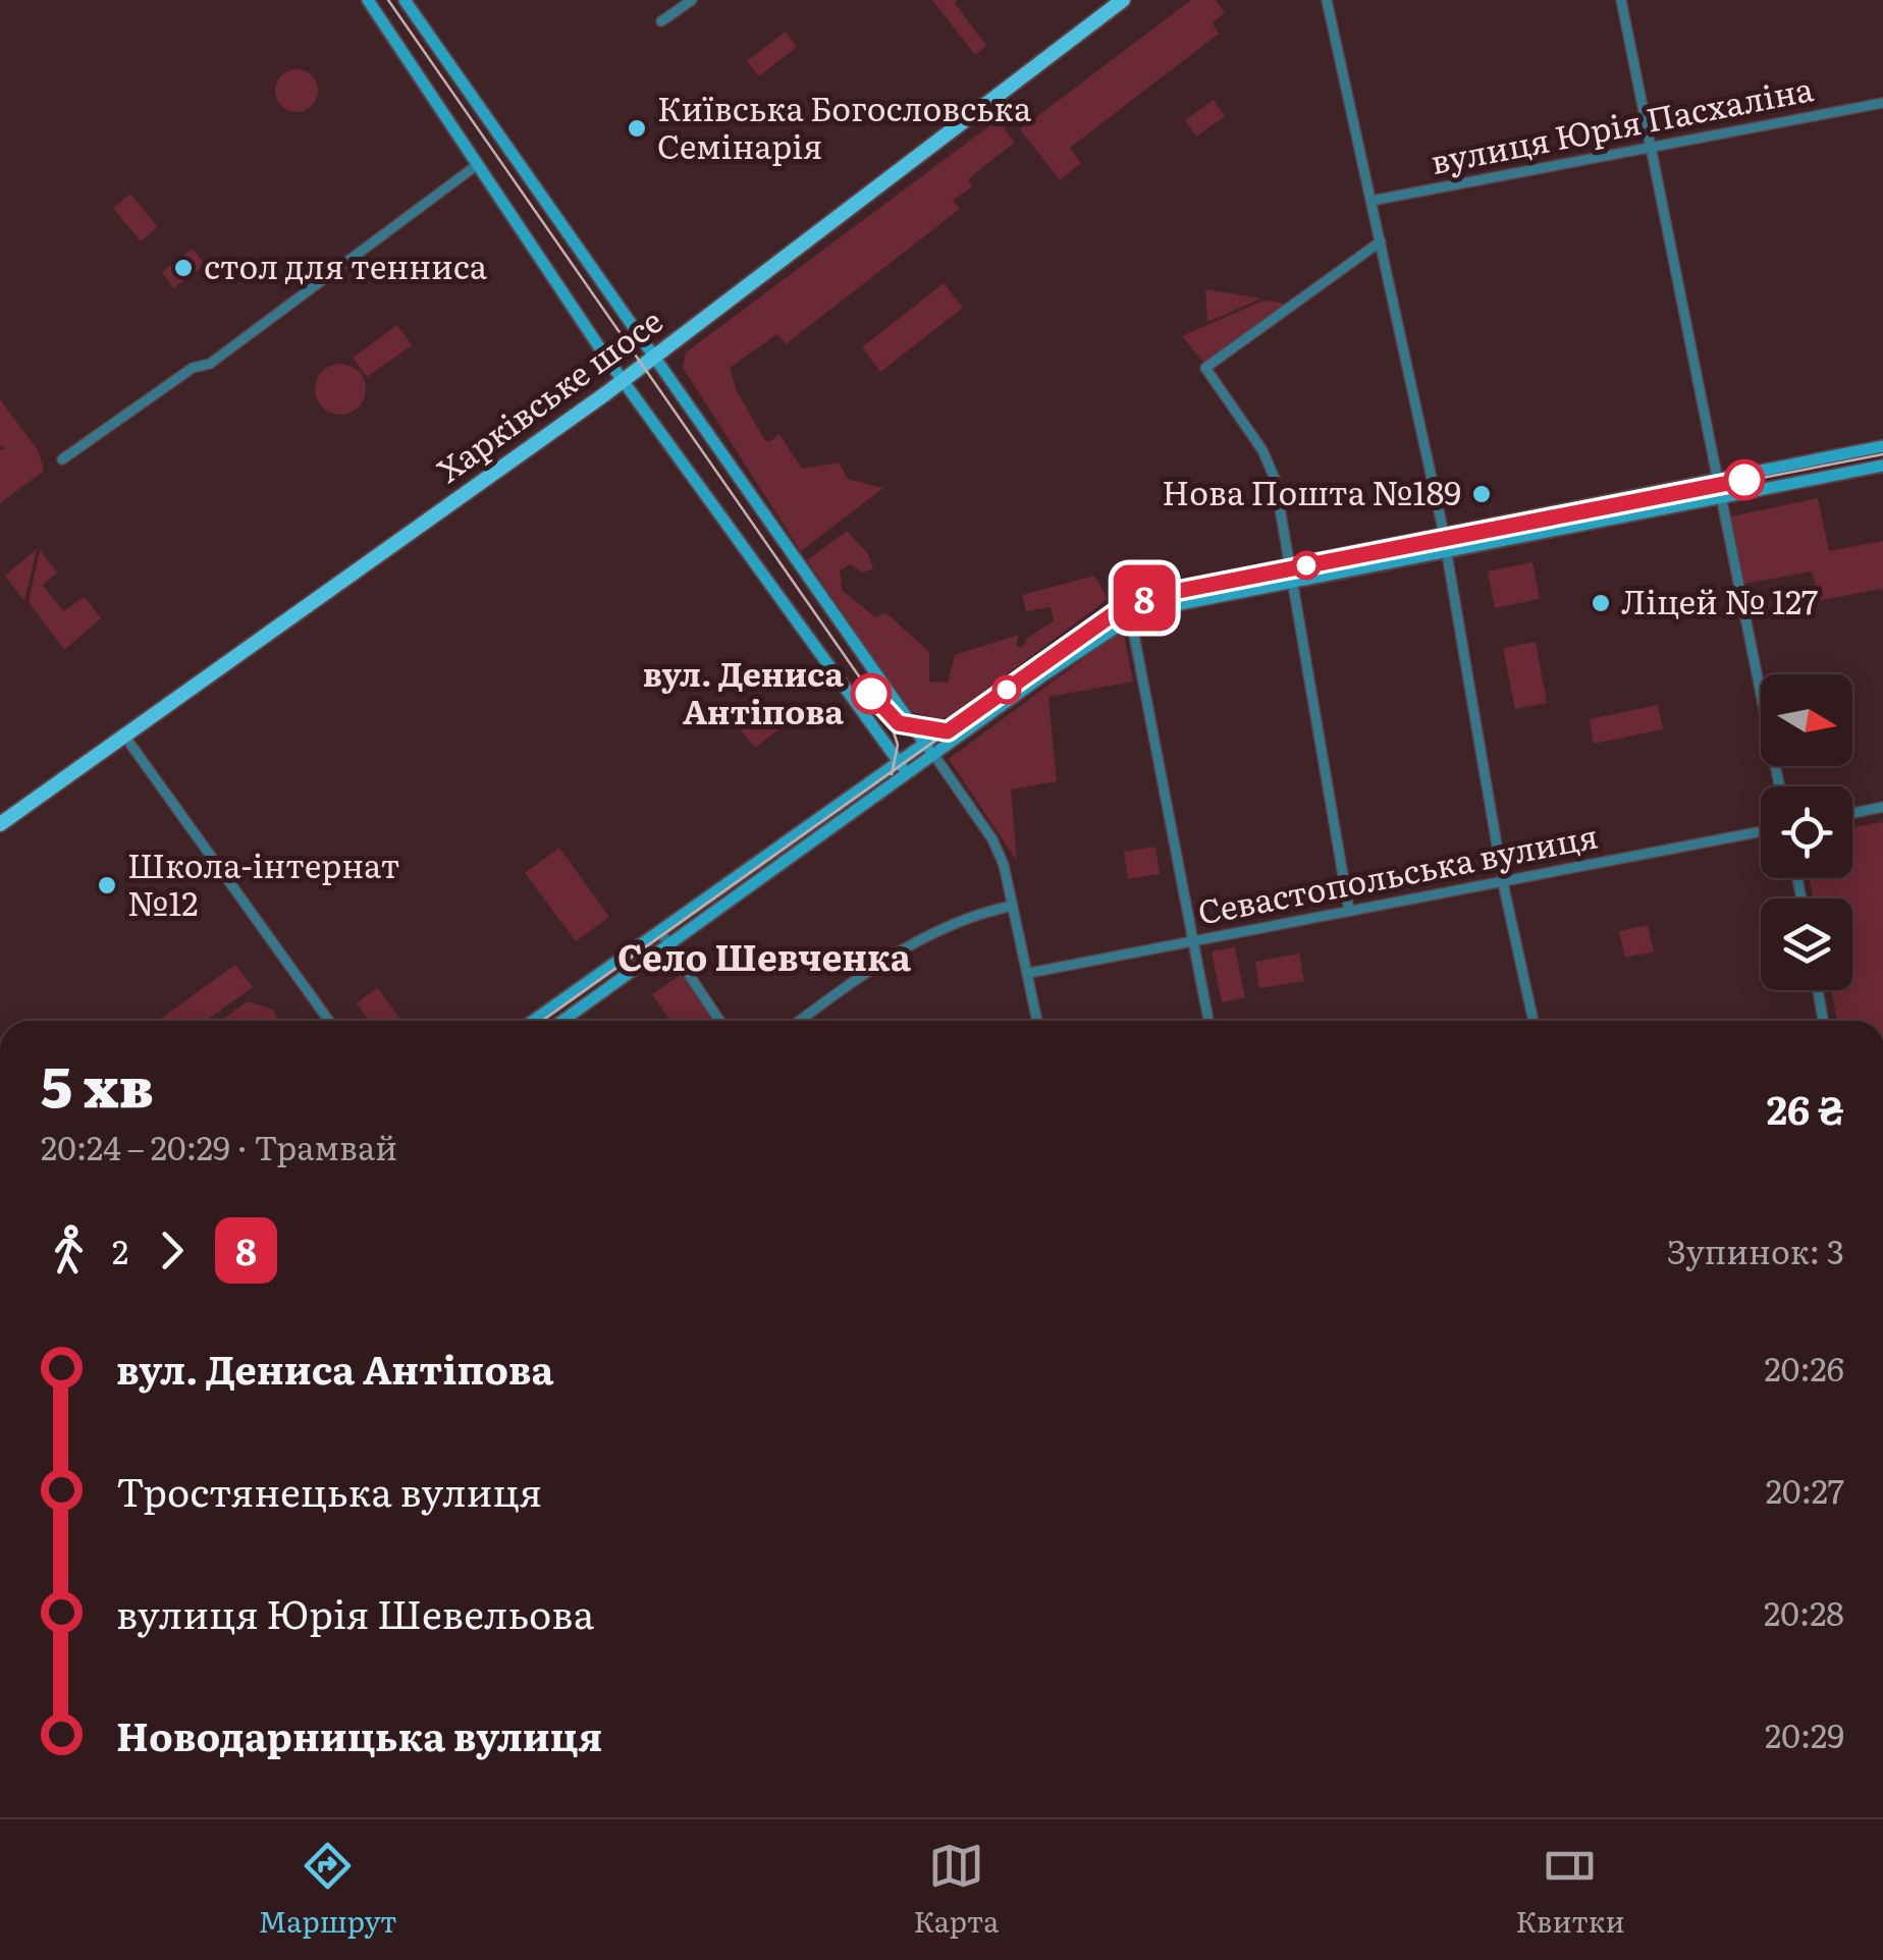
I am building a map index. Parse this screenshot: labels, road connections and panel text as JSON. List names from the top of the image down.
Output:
{
  "streets": {
    "main road": ["Харківське шосе"],
    "street": ["вулиця Юрія Пасхаліна", "Севастопольська вулиця"]
  },
  "districts": ["Село Шевченка"],
  "places": [
    "Київська Богословська Семінарія",
    "стол для тенниса",
    "Нова Пошта №189",
    "Ліцей № 127",
    "вул. Дениса Антіпова",
    "Школа-інтернат №12"
  ],
  "lines": ["tram line 8"],
  "north": "right",
  "page": {
    "on_map": "8",
    "heading": ["5 хв", "20:24 – 20:29 · Трамвай", "26 ₴"],
    "legs": ["2", "8", "Зупинок: 3"],
    "list": [
      {
        "name": "вул. Дениса Антіпова",
        "value": "20:26"
      },
      {
        "name": "Тростянецька вулиця",
        "value": "20:27"
      },
      {
        "name": "вулиця Юрія Шевельова",
        "value": "20:28"
      },
      {
        "name": "Новодарницька вулиця",
        "value": "20:29"
      }
    ],
    "tabs": ["Маршрут", "Карта", "Квитки"]
  }
}
